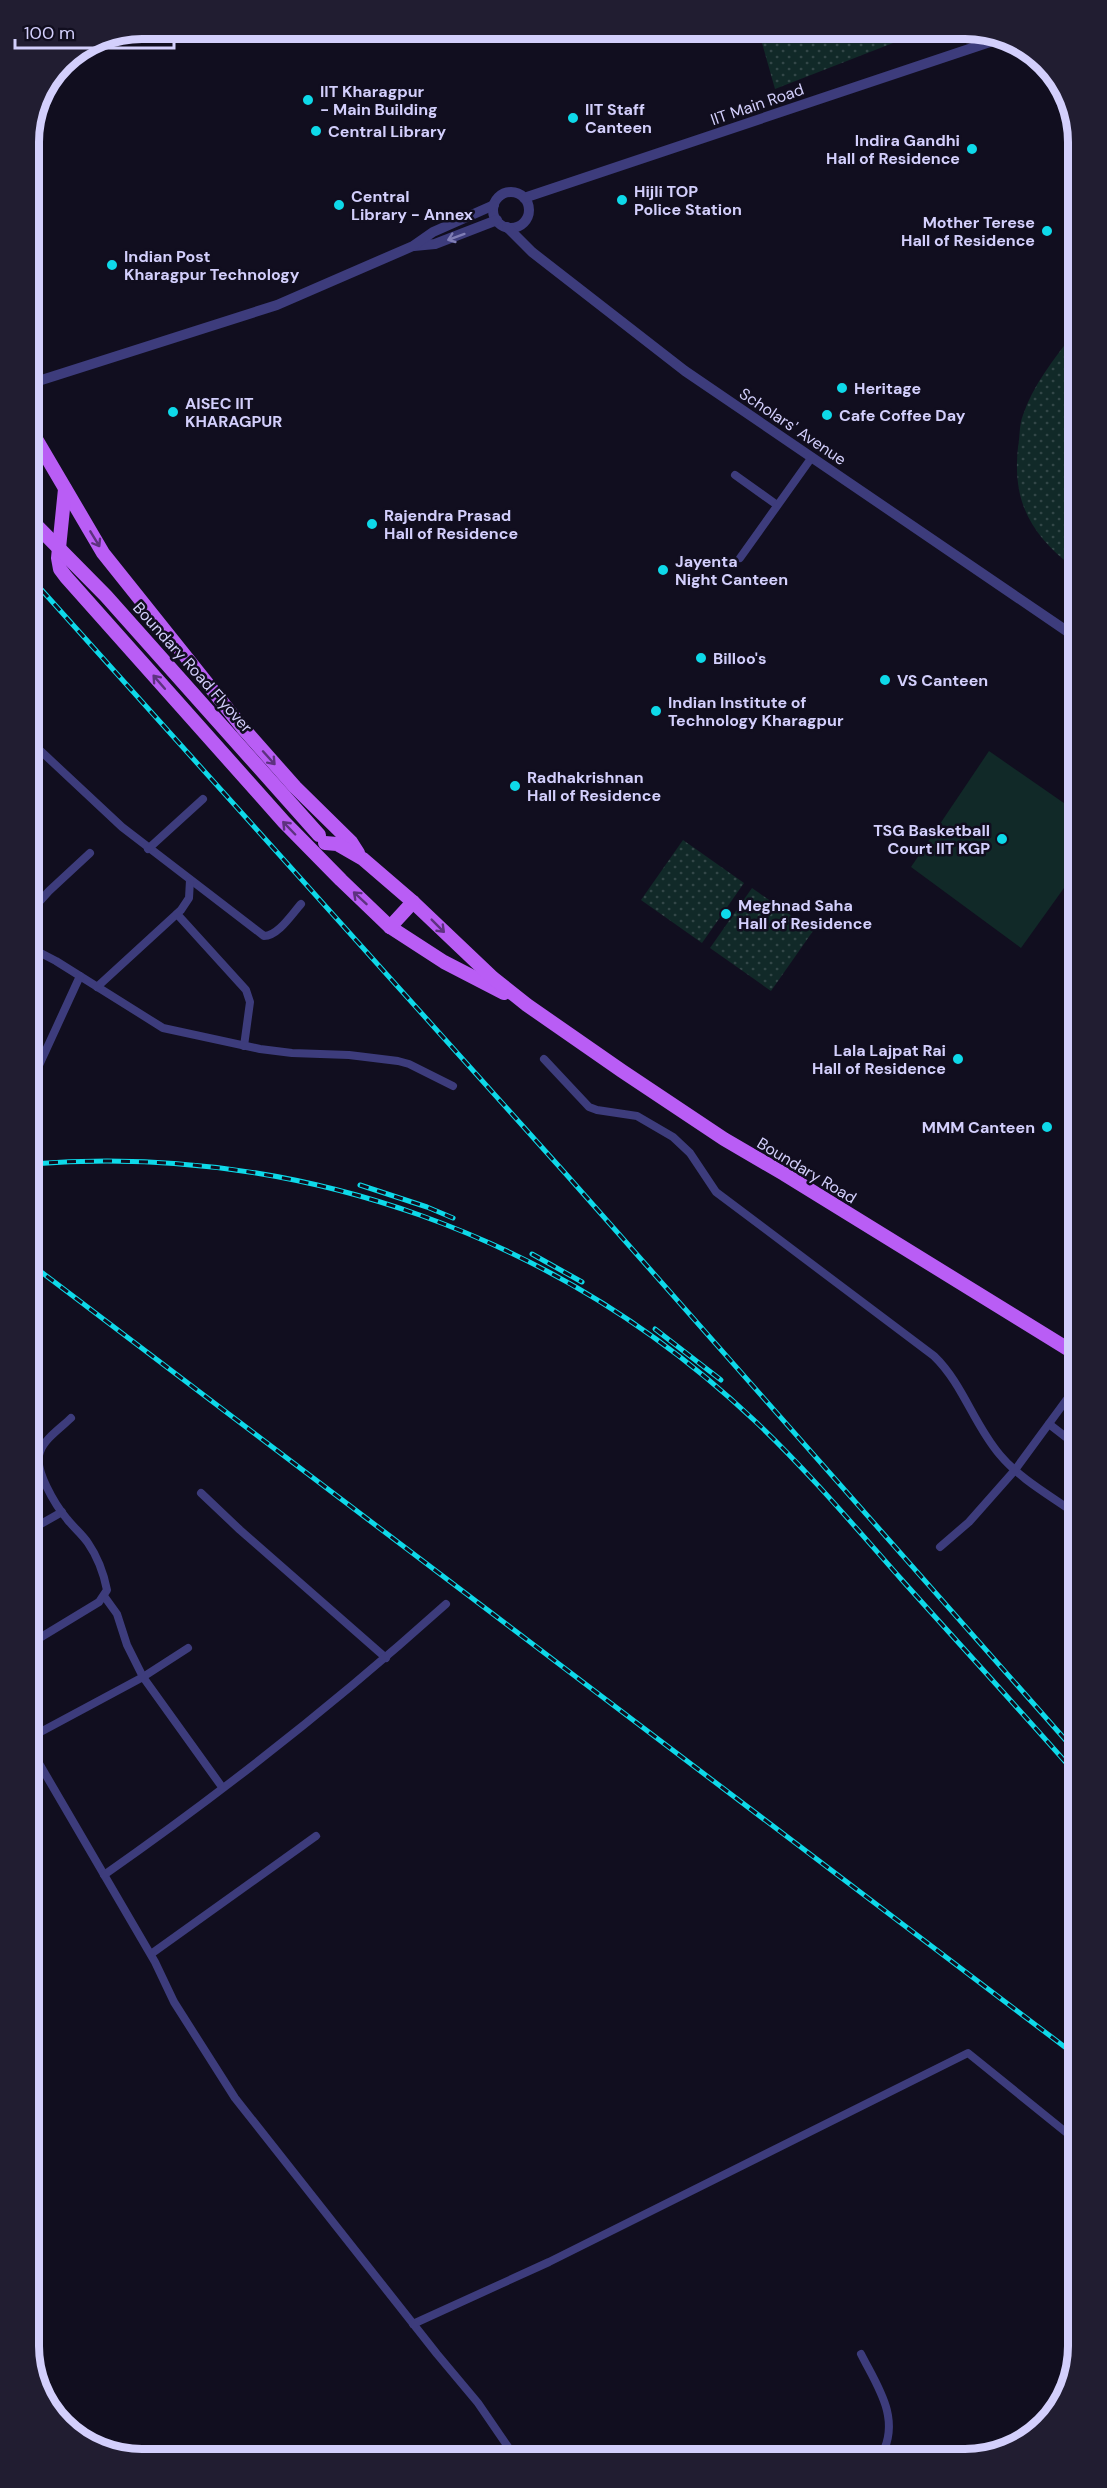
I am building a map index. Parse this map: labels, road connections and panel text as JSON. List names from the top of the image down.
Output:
{
  "streets": {
    "main road": ["Boundary Road Flyover", "Boundary Road"],
    "street": ["IIT Main Road", "Scholars' Avenue"]
  },
  "crossings": [
    ["IIT Main Road", "Scholars' Avenue"],
    ["Boundary Road Flyover", "Boundary Road"]
  ],
  "places": [
    "IIT Kharagpur - Main Building",
    "IIT Staff Canteen",
    "Central Library",
    "Indira Gandhi Hall of Residence",
    "Hijli TOP Police Station",
    "Central Library - Annex",
    "Mother Terese Hall of Residence",
    "Indian Post Kharagpur Technology",
    "Heritage",
    "AISEC IIT KHARAGPUR",
    "Cafe Coffee Day",
    "Rajendra Prasad Hall of Residence",
    "Jayenta Night Canteen",
    "Billoo's",
    "VS Canteen",
    "Indian Institute of Technology Kharagpur",
    "Radhakrishnan Hall of Residence",
    "TSG Basketball Court IIT KGP",
    "Meghnad Saha Hall of Residence",
    "Lala Lajpat Rai Hall of Residence",
    "MMM Canteen"
  ],
  "scale_bar": "100 m"
}
